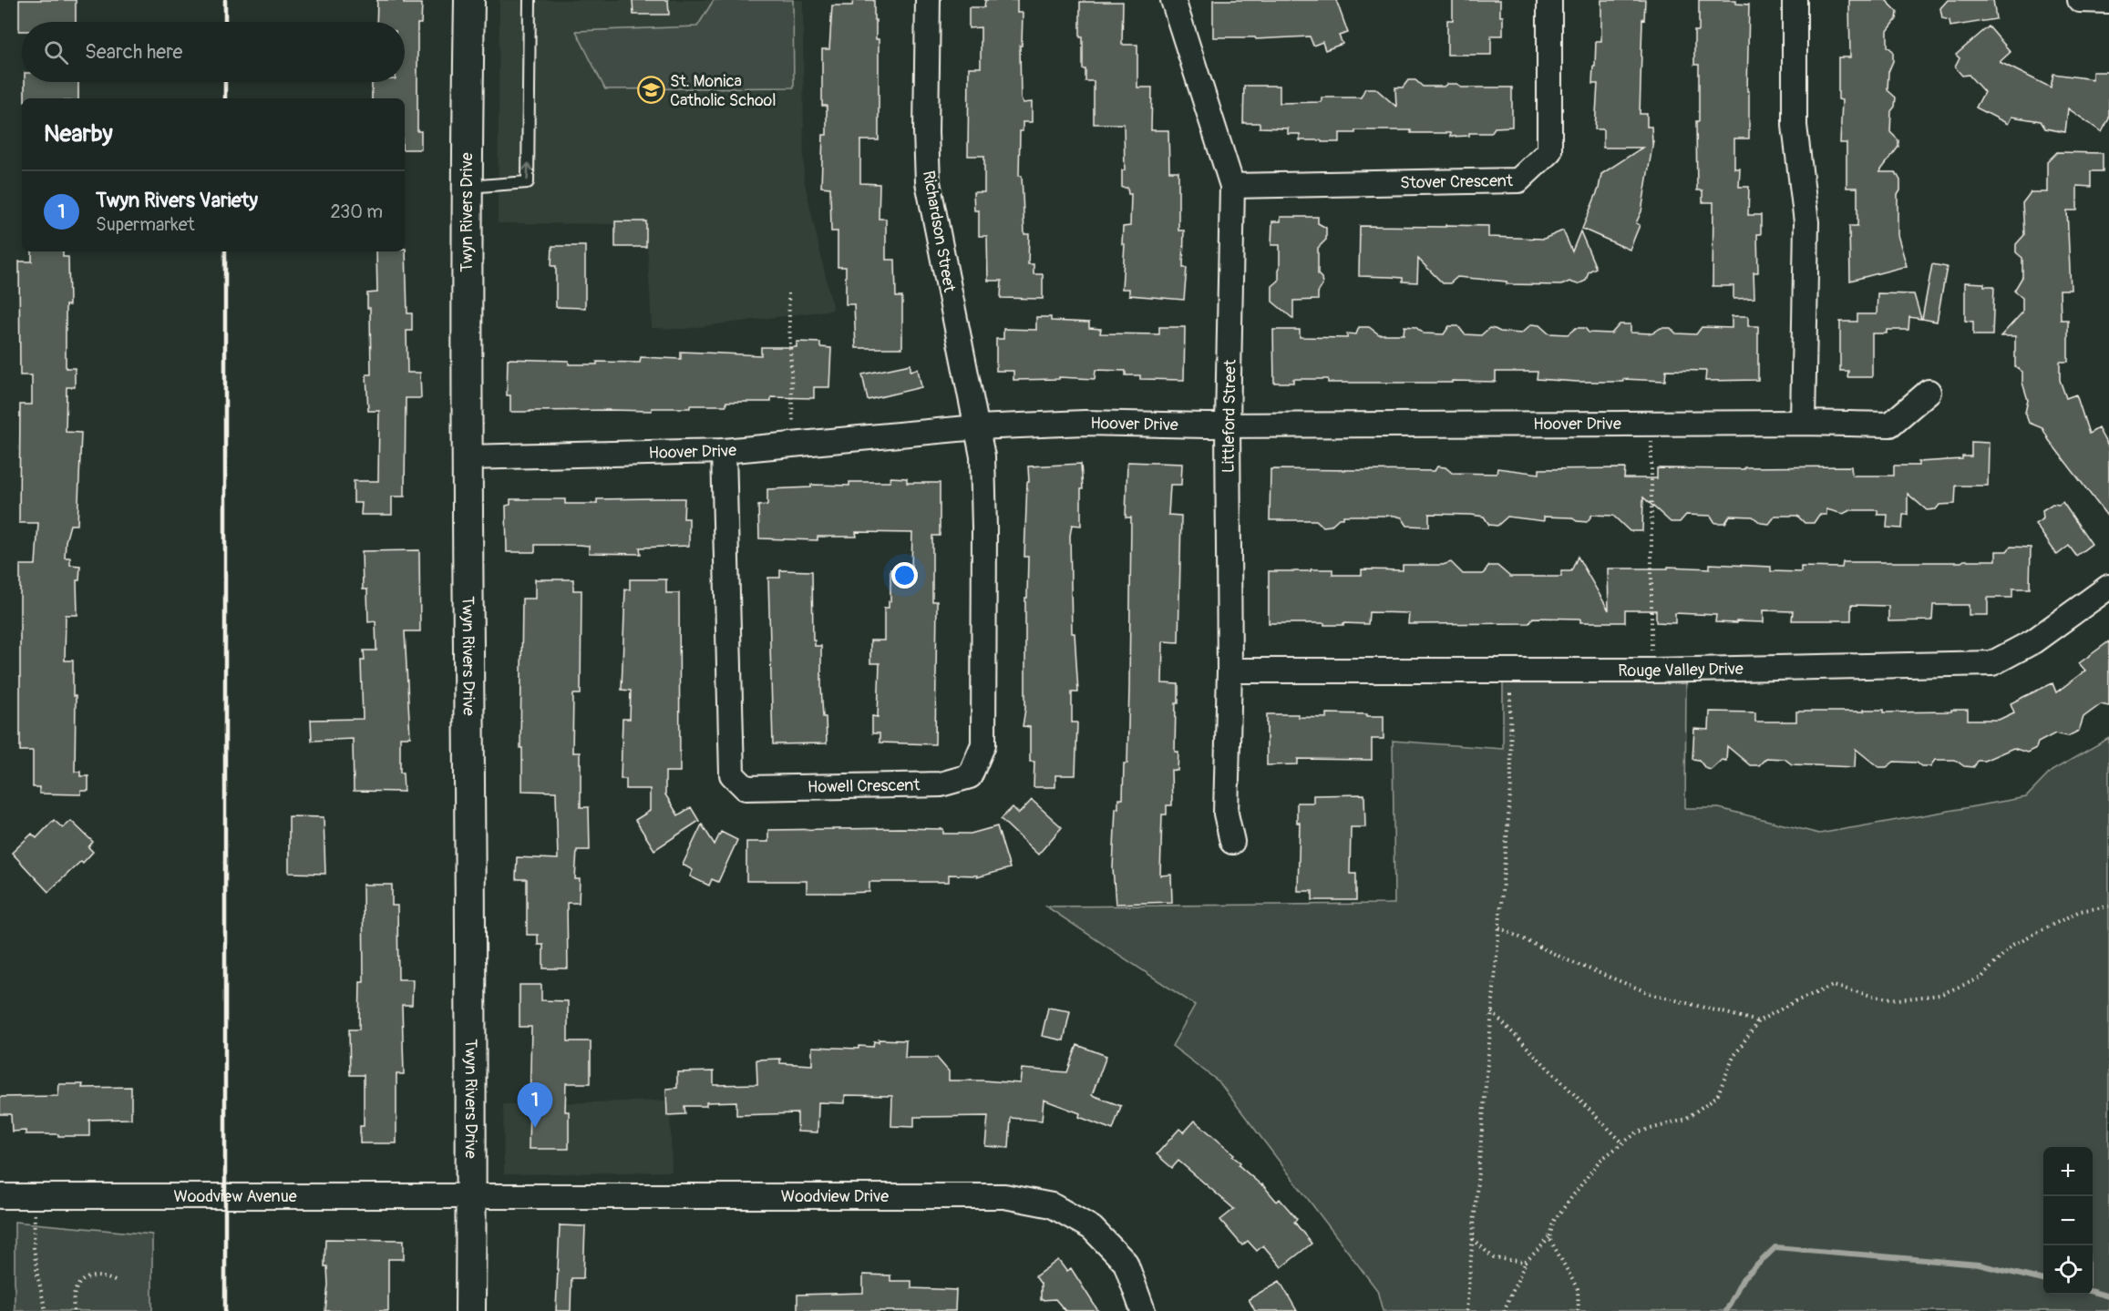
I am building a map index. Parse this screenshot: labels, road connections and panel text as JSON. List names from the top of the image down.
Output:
{
  "streets": {
    "street": [
      "Stover Crescent",
      "Twyn Rivers Drive",
      "Richardson Street",
      "Littleford Street",
      "Hoover Drive",
      "Rouge Valley Drive",
      "Howell Crescent",
      "Woodview Avenue",
      "Woodview Drive"
    ]
  },
  "crossings": [
    ["Stover Crescent", "Littleford Street"],
    ["Twyn Rivers Drive", "Hoover Drive"],
    ["Twyn Rivers Drive", "Woodview Avenue"],
    ["Twyn Rivers Drive", "Woodview Drive"],
    ["Richardson Street", "Hoover Drive"],
    ["Richardson Street", "Howell Crescent"],
    ["Littleford Street", "Hoover Drive"],
    ["Littleford Street", "Rouge Valley Drive"],
    ["Hoover Drive", "Howell Crescent"],
    ["Woodview Avenue", "Woodview Drive"]
  ],
  "places": {
    "school or university": ["St. Monica Catholic School"]
  },
  "page": {
    "search": "Search here",
    "heading": "Nearby",
    "list": [
      {
        "mark": "1",
        "name": "Twyn Rivers Variety",
        "note": "Supermarket",
        "value": "230 m"
      }
    ],
    "pins": "1",
    "map_buttons": ["+", "−"]
  }
}
